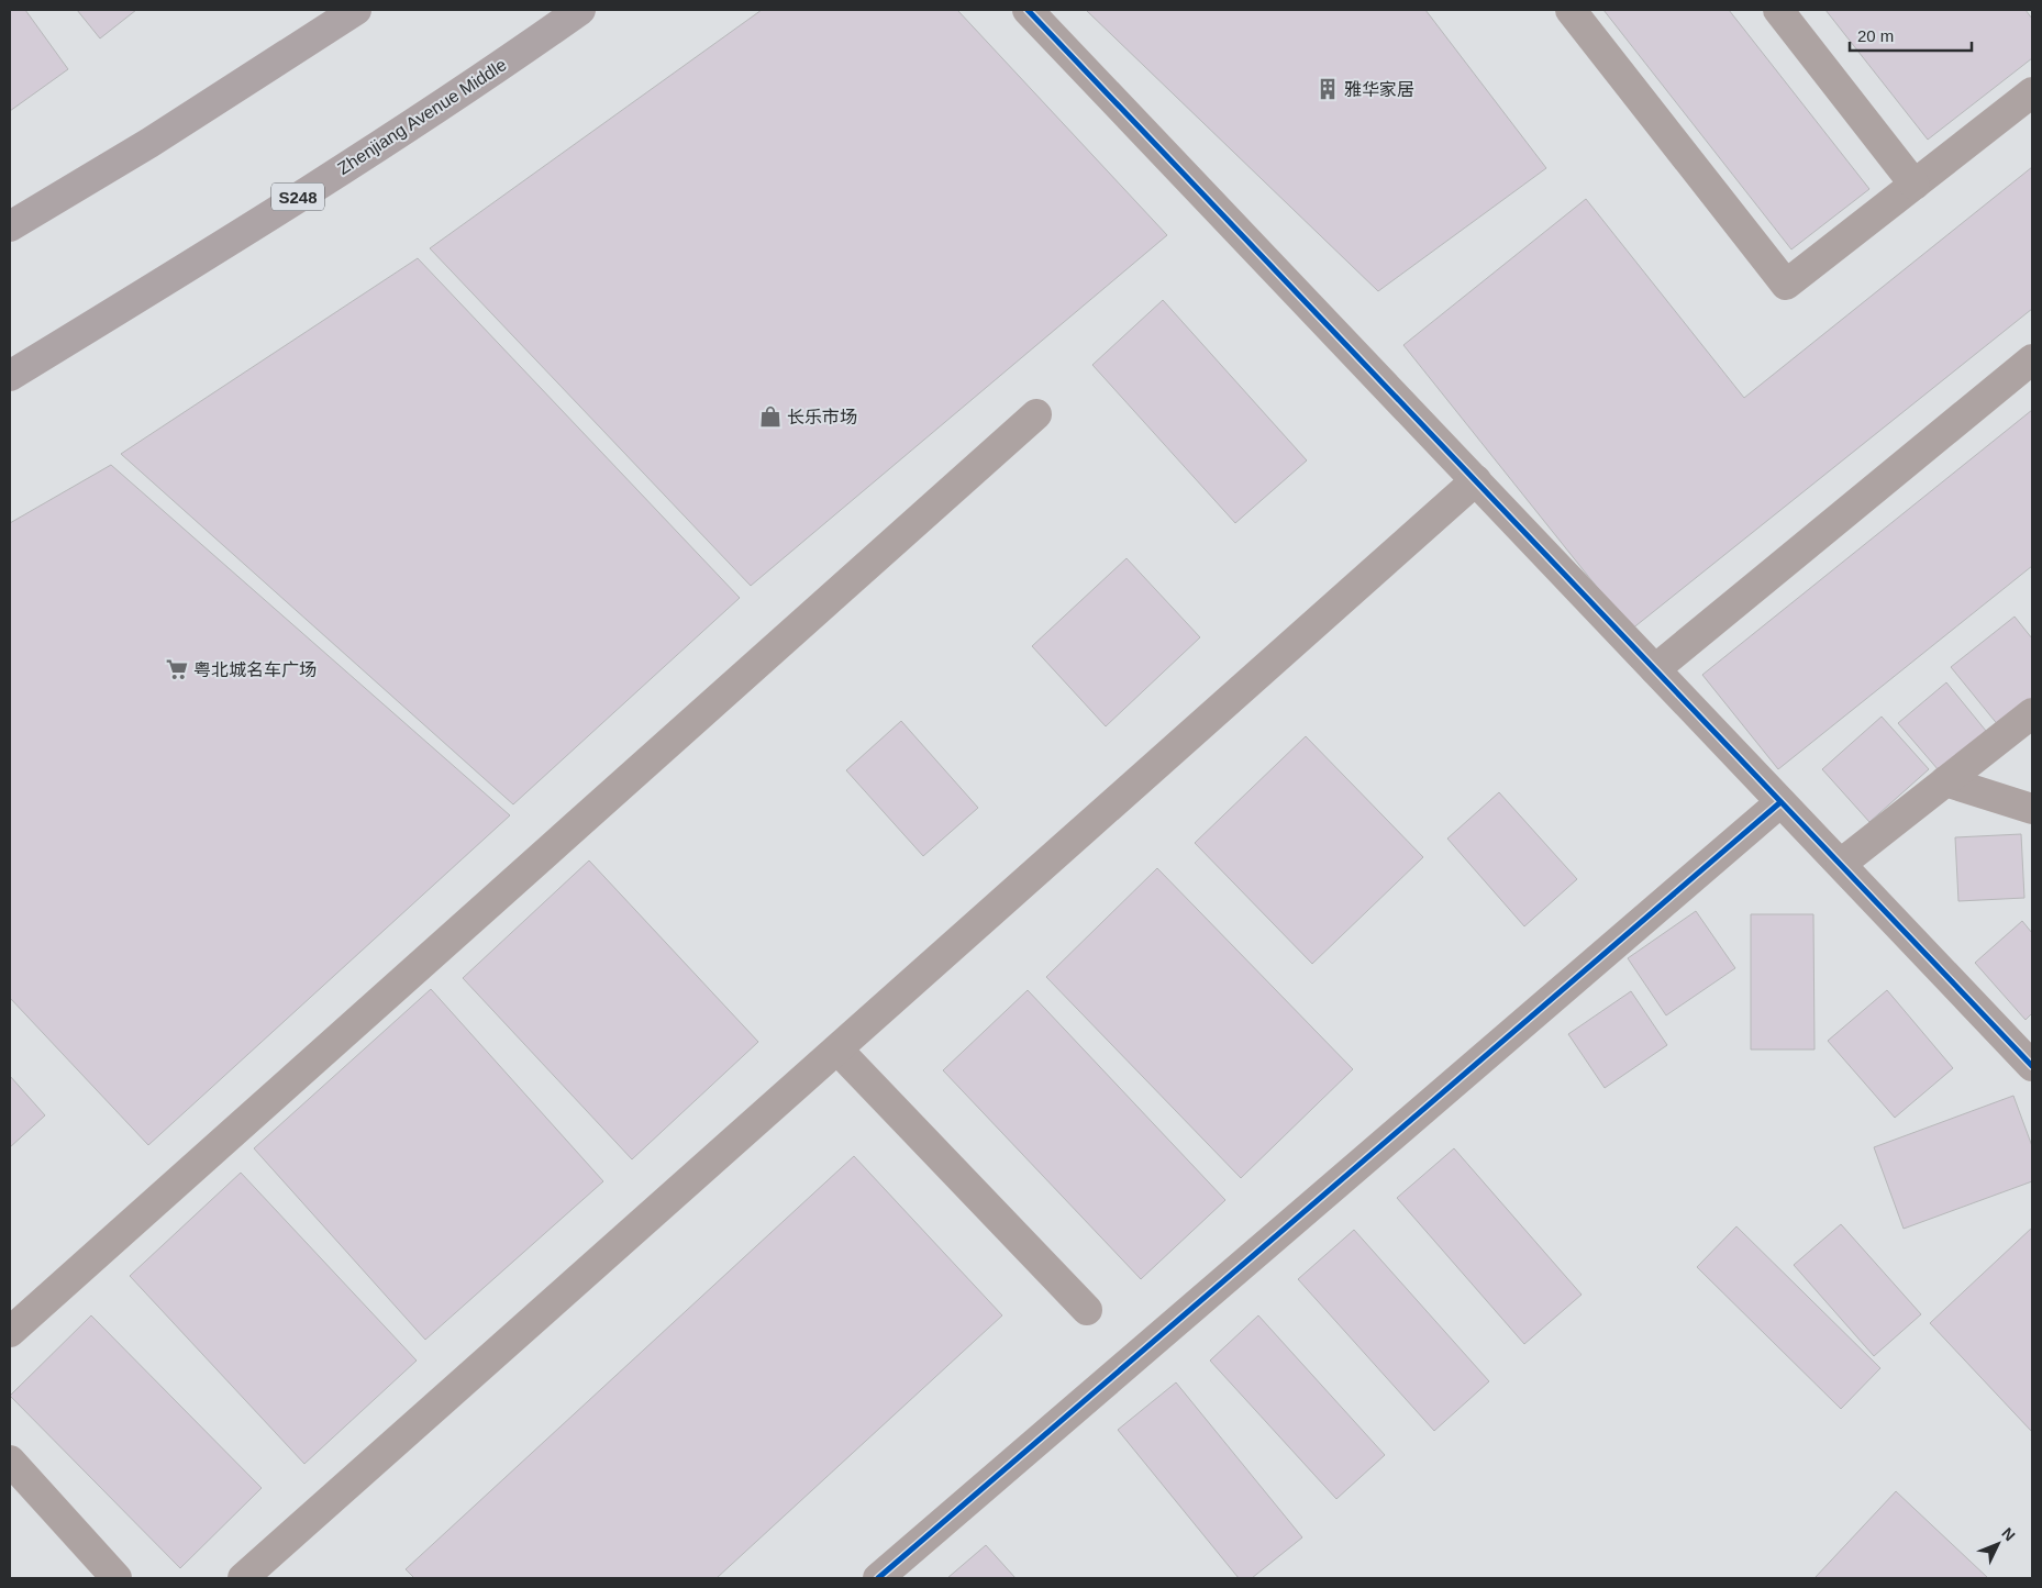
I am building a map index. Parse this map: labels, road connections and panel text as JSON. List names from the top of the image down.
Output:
{
  "streets": {
    "main road": ["Zhenjiang Avenue Middle", "S248"]
  },
  "places": {
    "building": ["雅华家居"],
    "shop": ["长乐市场"],
    "supermarket": ["粤北城名车广场"]
  },
  "scale_bar": "20 m",
  "north": "top right"
}
